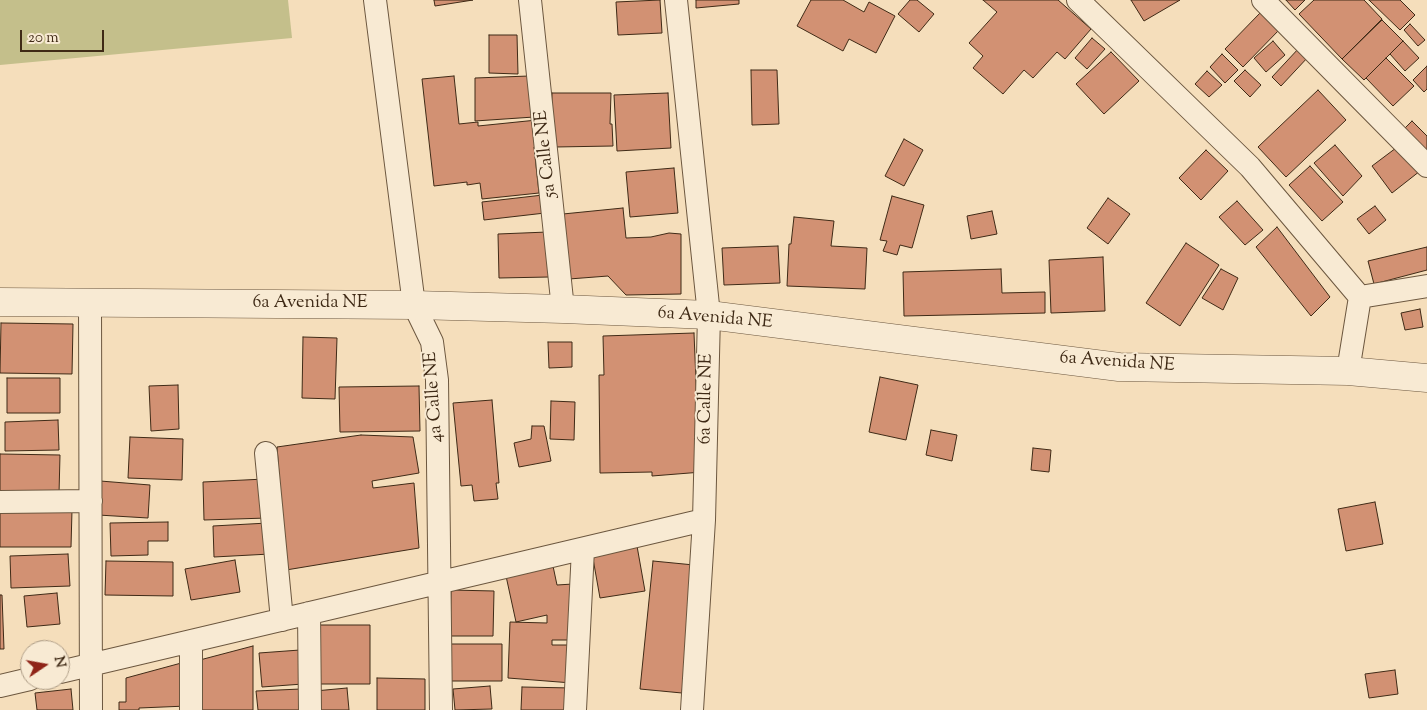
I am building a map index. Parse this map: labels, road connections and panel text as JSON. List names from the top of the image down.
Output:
{
  "streets": {
    "street": [
      "5a Calle NE",
      "6a Avenida NE",
      "4a Calle NE",
      "6a Calle NE"
    ]
  },
  "crossings": [
    ["5a Calle NE", "6a Avenida NE"],
    ["6a Avenida NE", "4a Calle NE"],
    ["6a Avenida NE", "6a Calle NE"]
  ],
  "scale_bar": "20 m",
  "north": "right"
}
